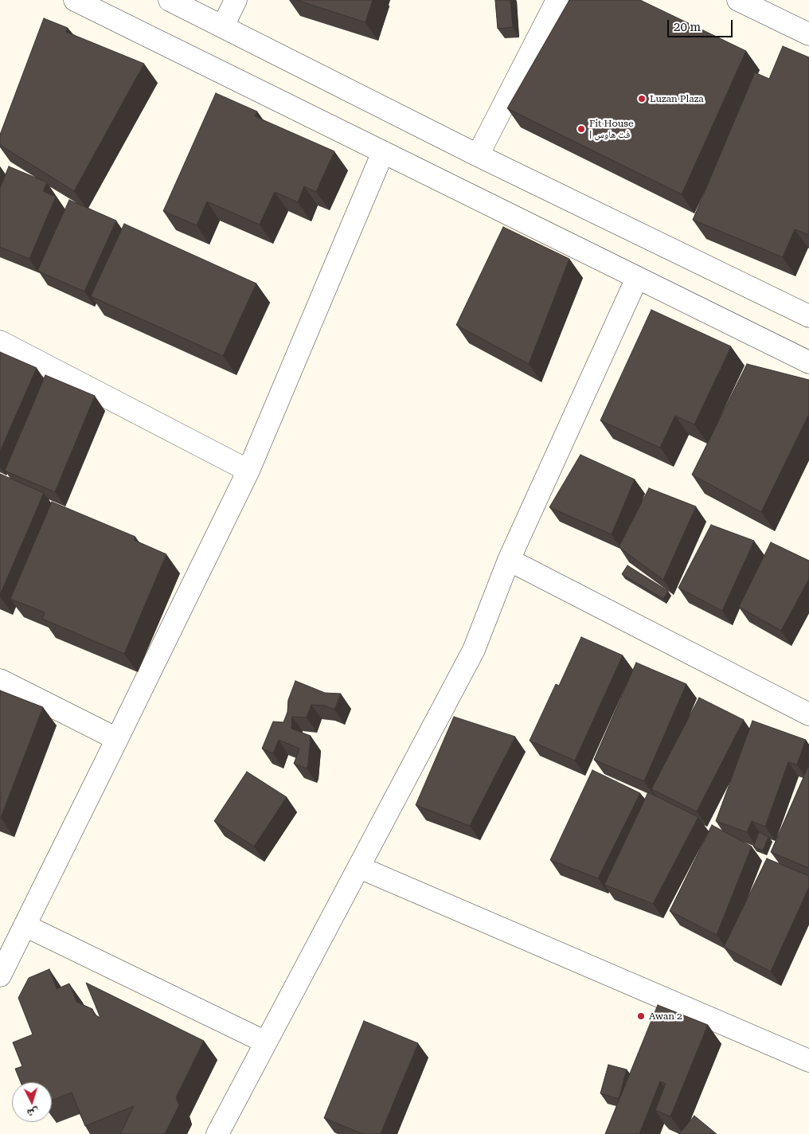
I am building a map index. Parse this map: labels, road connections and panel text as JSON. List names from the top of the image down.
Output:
{
  "places": ["Luzan Plaza", "Fit House | فت هاوس", "Awan 2"],
  "scale_bar": "20 m",
  "north": "bottom"
}
